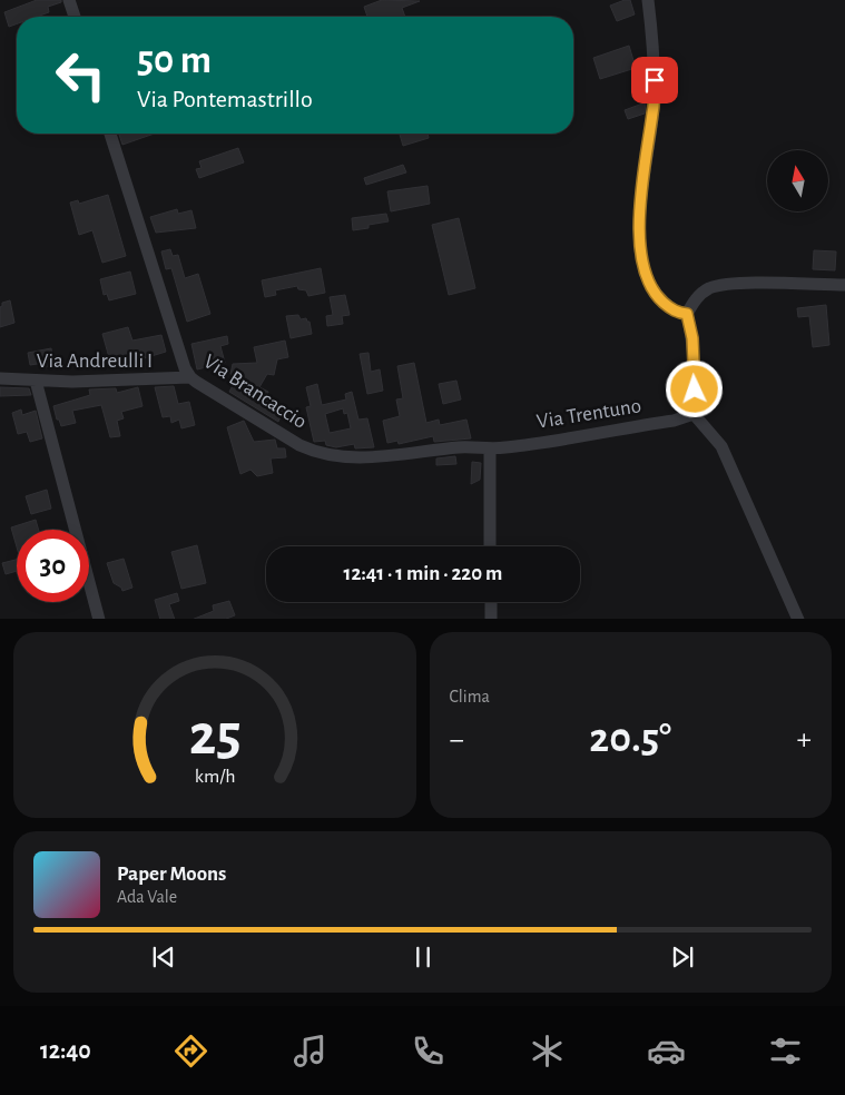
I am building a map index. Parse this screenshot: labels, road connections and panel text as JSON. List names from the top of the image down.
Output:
{
  "streets": {
    "street": ["Via Andreulli I", "Via Brancaccio", "Via Trentuno"]
  },
  "crossings": [
    ["Via Andreulli I", "Via Brancaccio"],
    ["Via Brancaccio", "Via Trentuno"]
  ],
  "north": "top",
  "page": {
    "turn": ["50 m", "Via Pontemastrillo"],
    "limit": "30",
    "trip": "12:41 · 1 min · 220 m",
    "tile": "Clima",
    "heat": ["−", "20.5°", "+"],
    "song": ["Paper Moons", "Ada Vale"],
    "tabs": "12:40",
    "gauge": ["25", "km/h"]
  }
}
